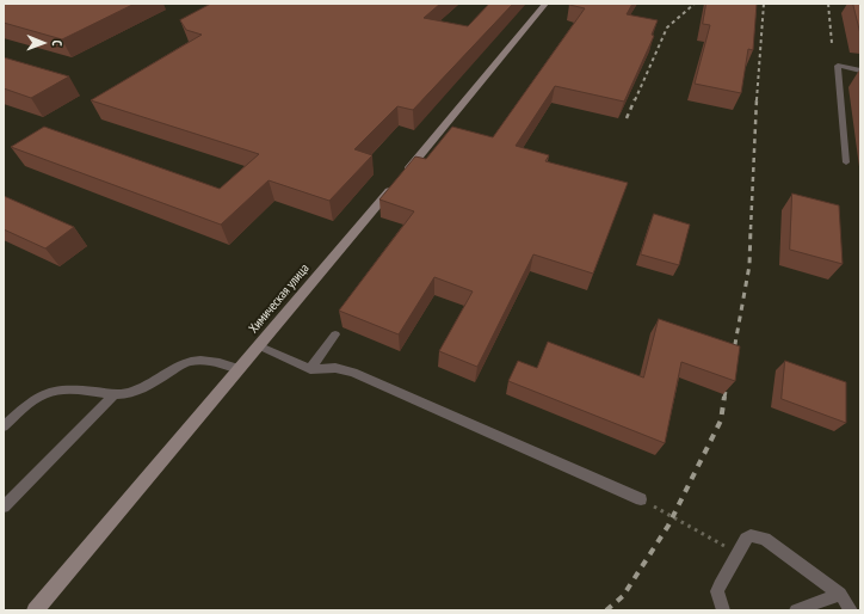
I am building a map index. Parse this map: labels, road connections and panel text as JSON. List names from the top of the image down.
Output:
{
  "streets": {
    "street": ["Химическая улица"]
  },
  "north": "right"
}
